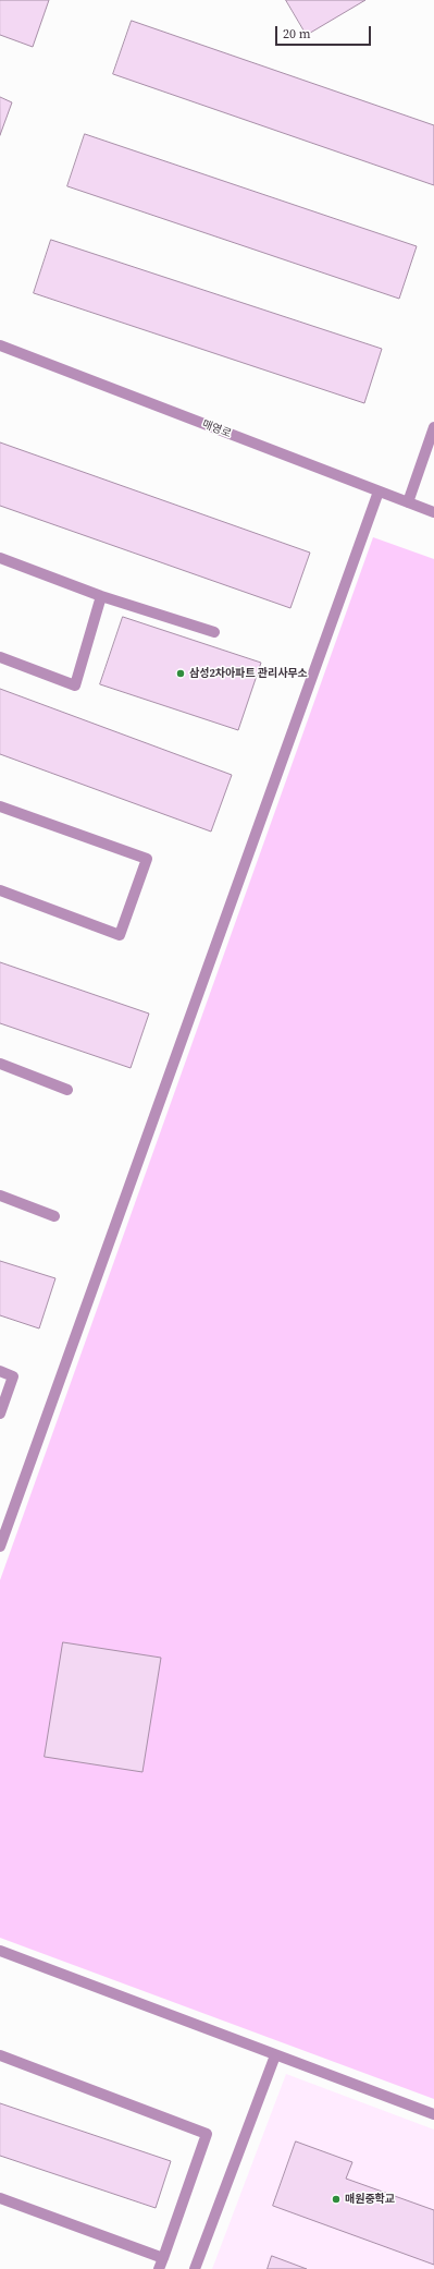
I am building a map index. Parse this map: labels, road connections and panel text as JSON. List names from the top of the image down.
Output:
{
  "streets": {
    "street": ["매영로"]
  },
  "places": ["삼성2차아파트 관리사무소", "매원중학교"],
  "scale_bar": "20 m"
}
